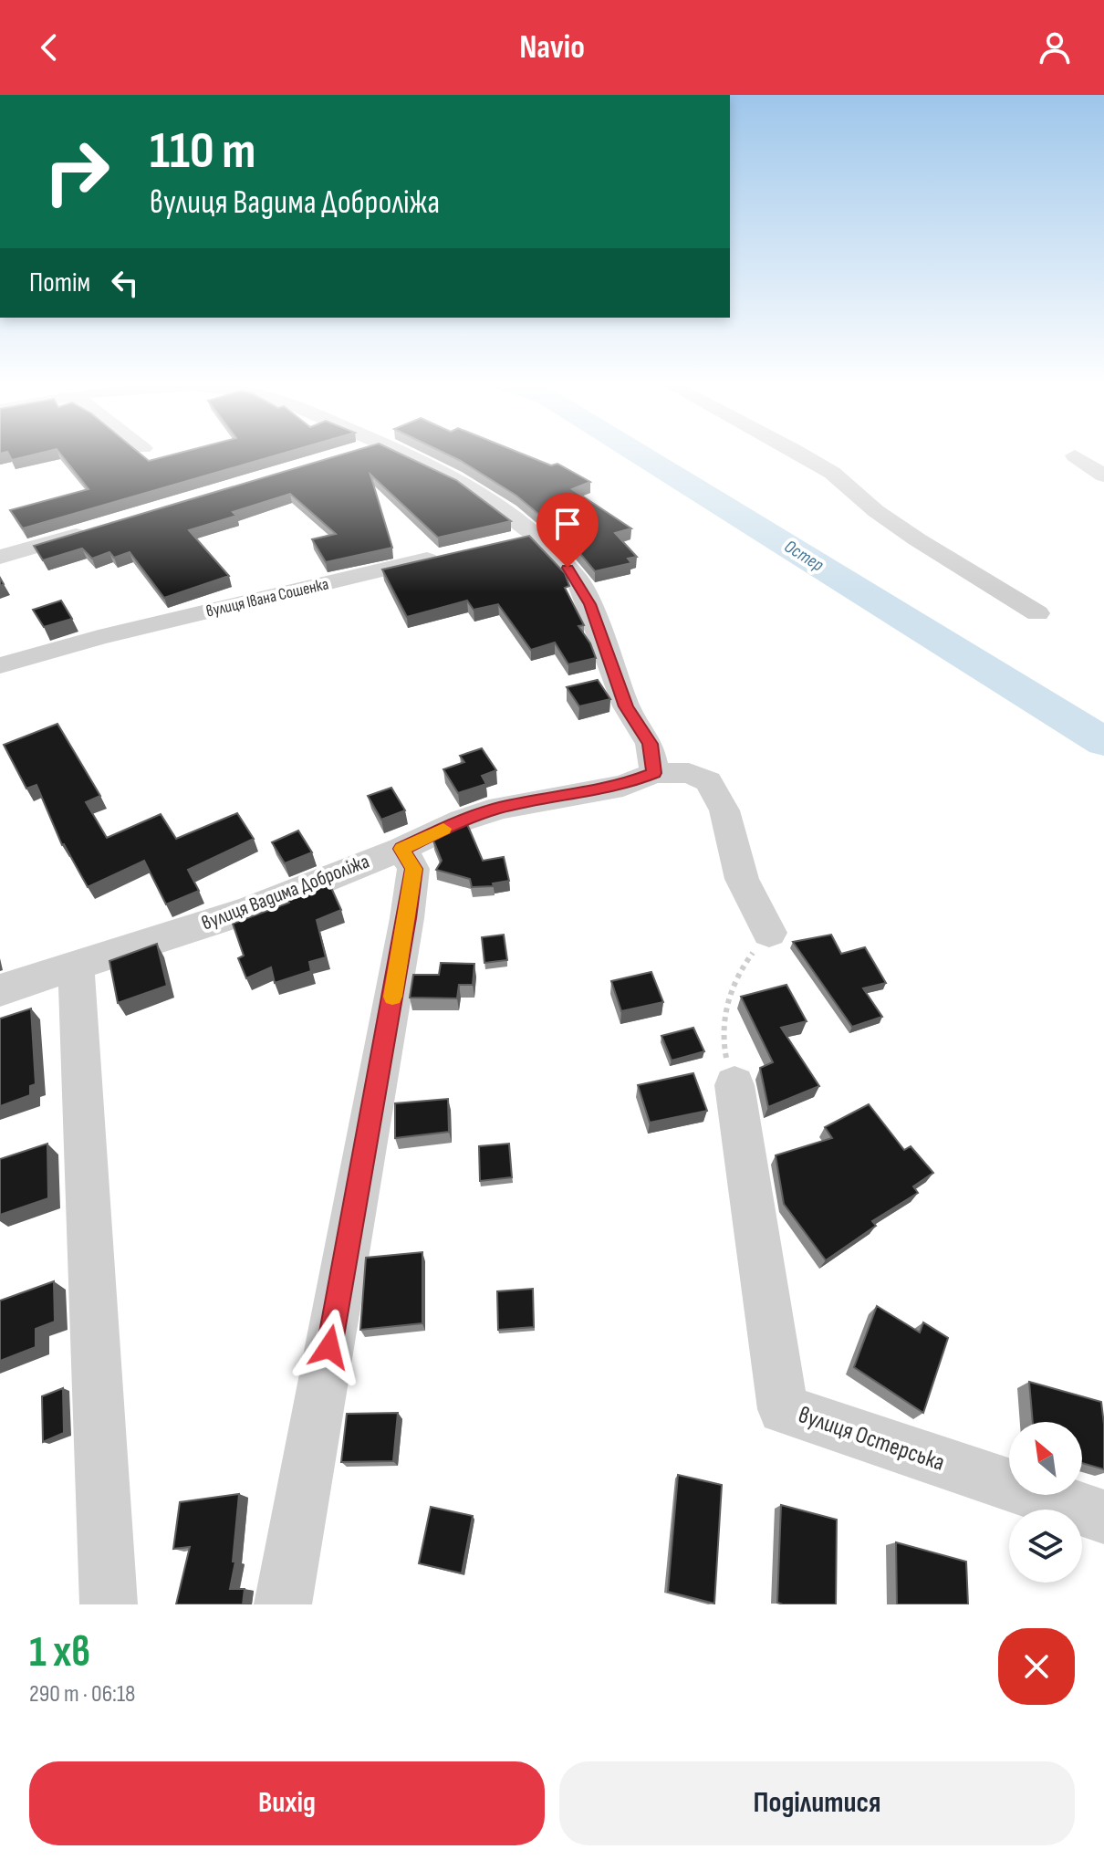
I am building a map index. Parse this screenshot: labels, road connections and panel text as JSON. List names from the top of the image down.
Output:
{
  "streets": {
    "street": ["вулиця Івана Сошенка", "вулиця Вадима Доброліжа", "вулиця Остерська"]
  },
  "water": ["Остер"],
  "north": "top left",
  "page": {
    "header": "Navio",
    "turn": ["110 m", "вулиця Вадима Доброліжа"],
    "then": "Потім",
    "heading": ["1 хв", "290 m · 06:18"],
    "buttons": ["Вихід", "Поділитися"]
  }
}
